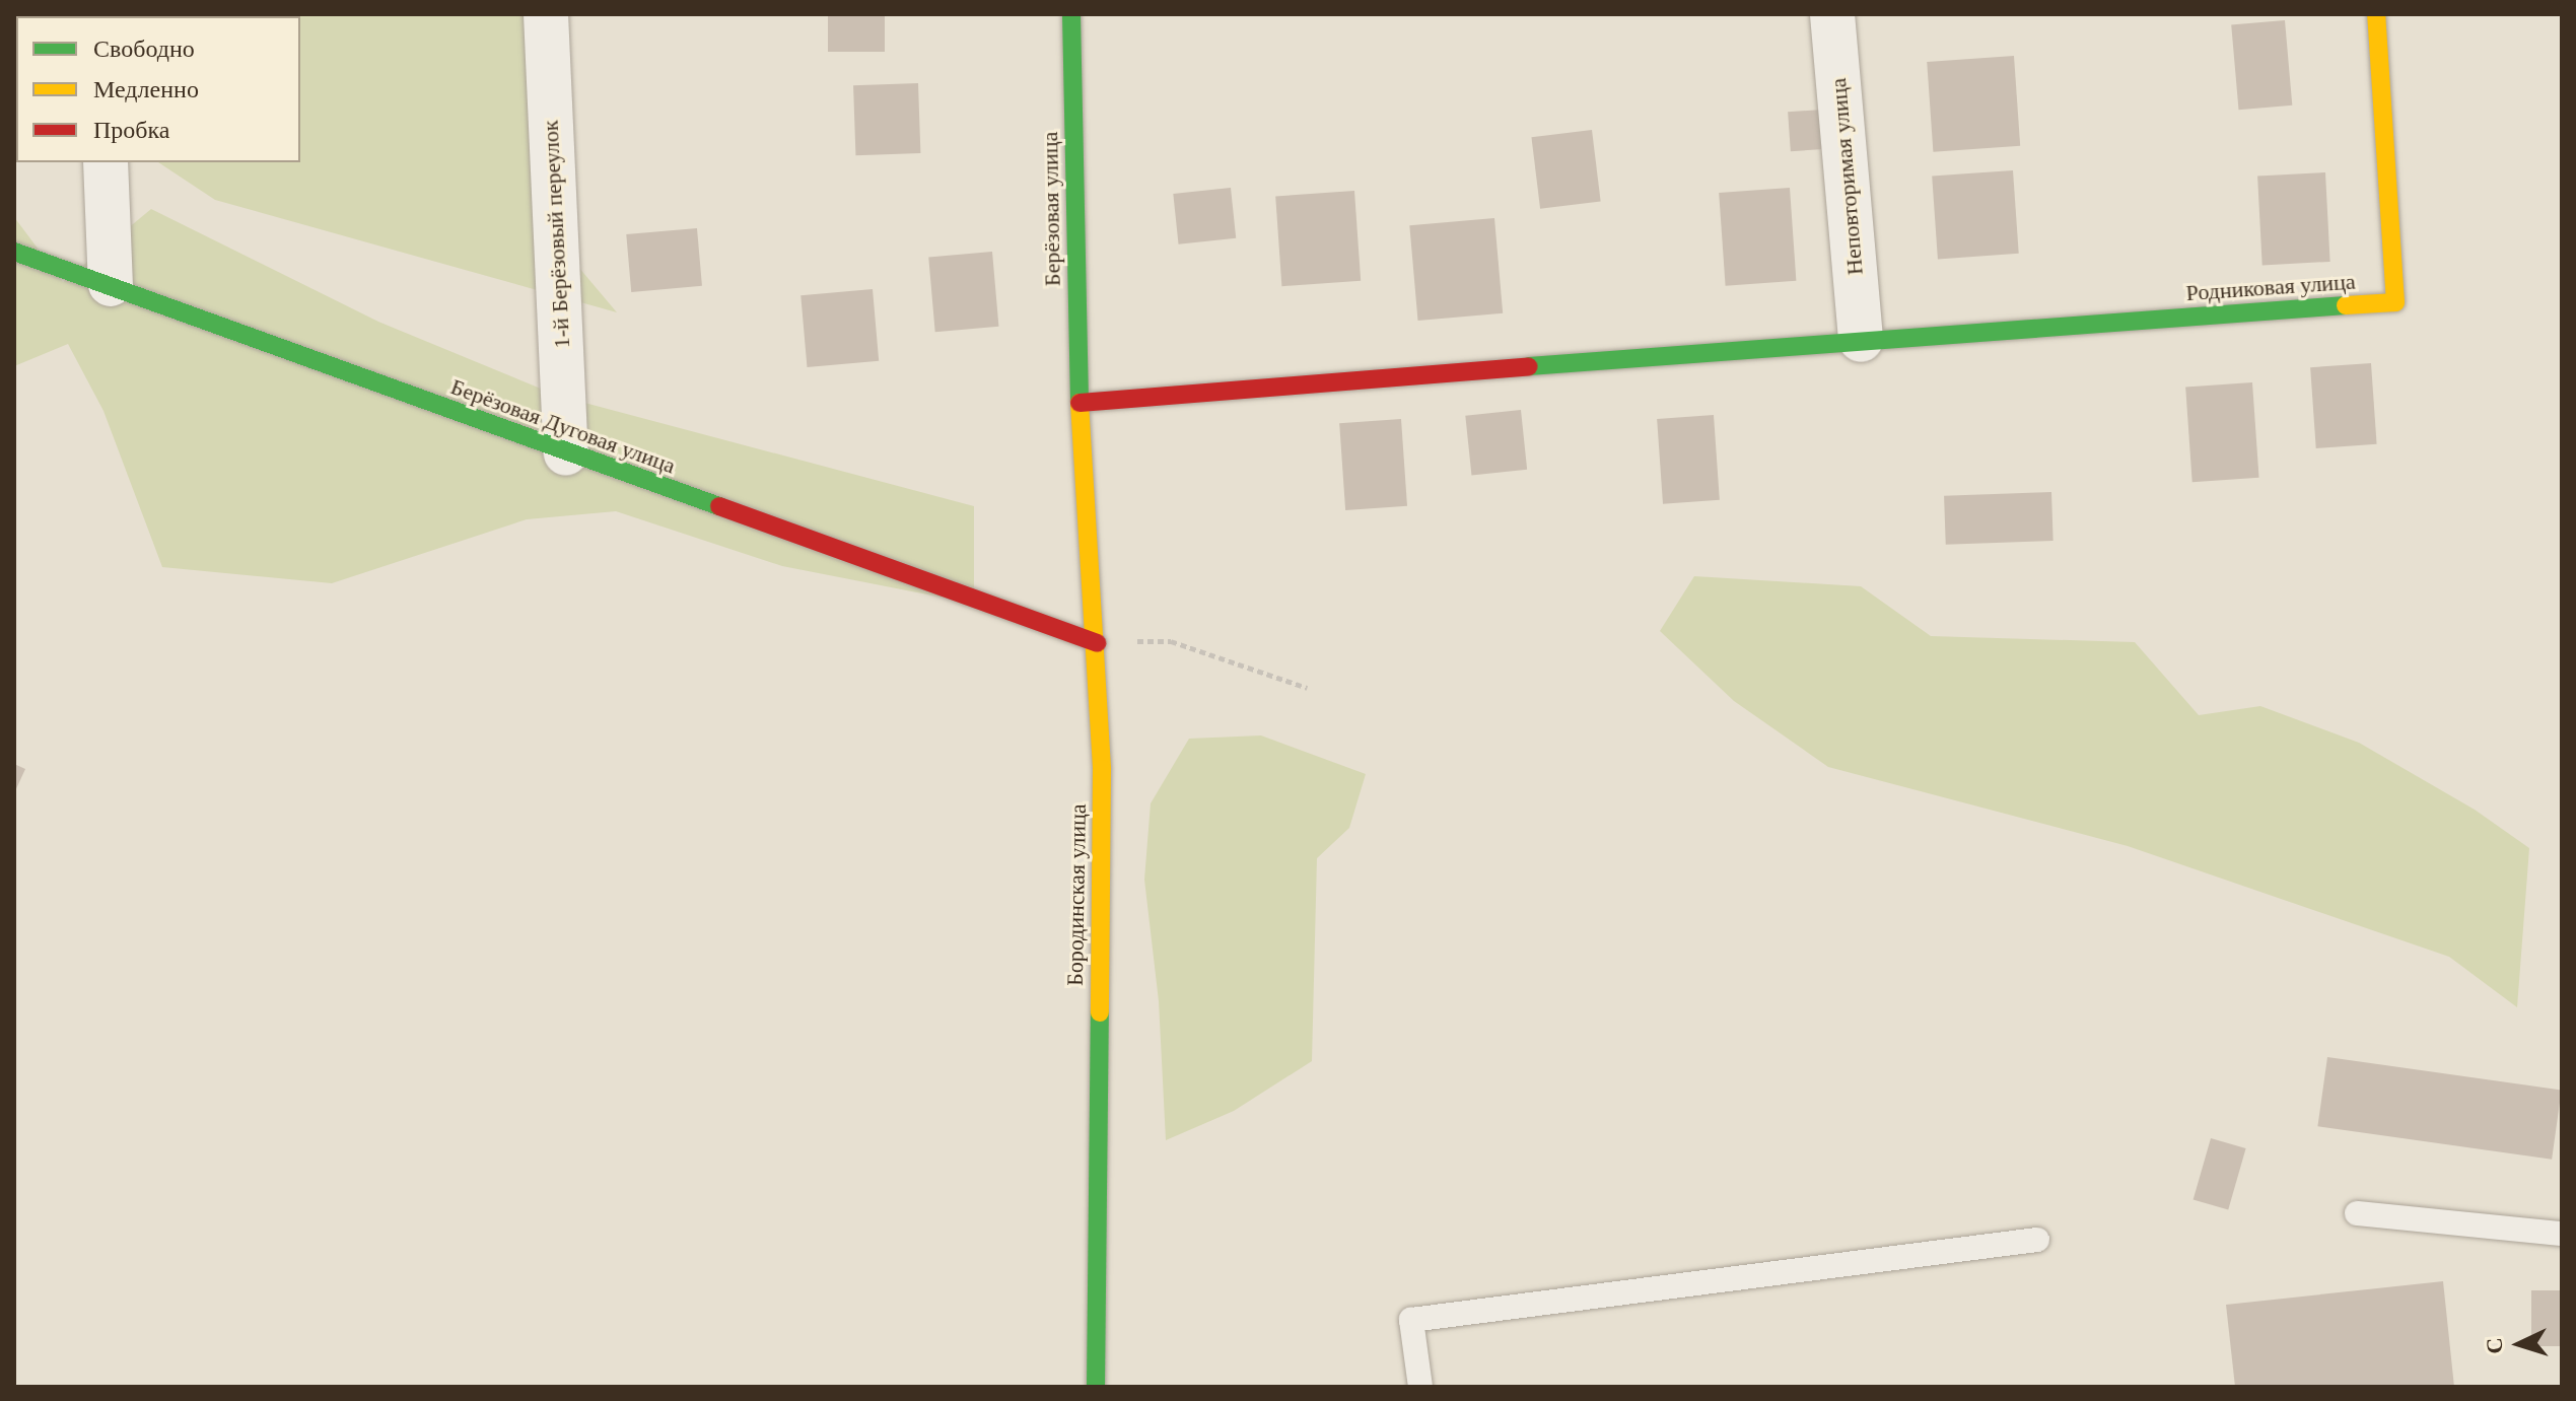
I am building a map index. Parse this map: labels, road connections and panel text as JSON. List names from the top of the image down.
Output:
{
  "streets": {
    "street": [
      "Неповторимая улица",
      "Берёзовая улица",
      "1-й Берёзовый переулок",
      "Родниковая улица",
      "Берёзовая Дуговая улица",
      "Бородинская улица"
    ]
  },
  "crossings": [
    ["Неповторимая улица", "Родниковая улица"],
    ["Берёзовая улица", "Бородинская улица"],
    ["1-й Берёзовый переулок", "Берёзовая Дуговая улица"],
    ["Берёзовая Дуговая улица", "Бородинская улица"]
  ],
  "legend": ["Свободно", "Медленно", "Пробка"],
  "north": "left"
}
